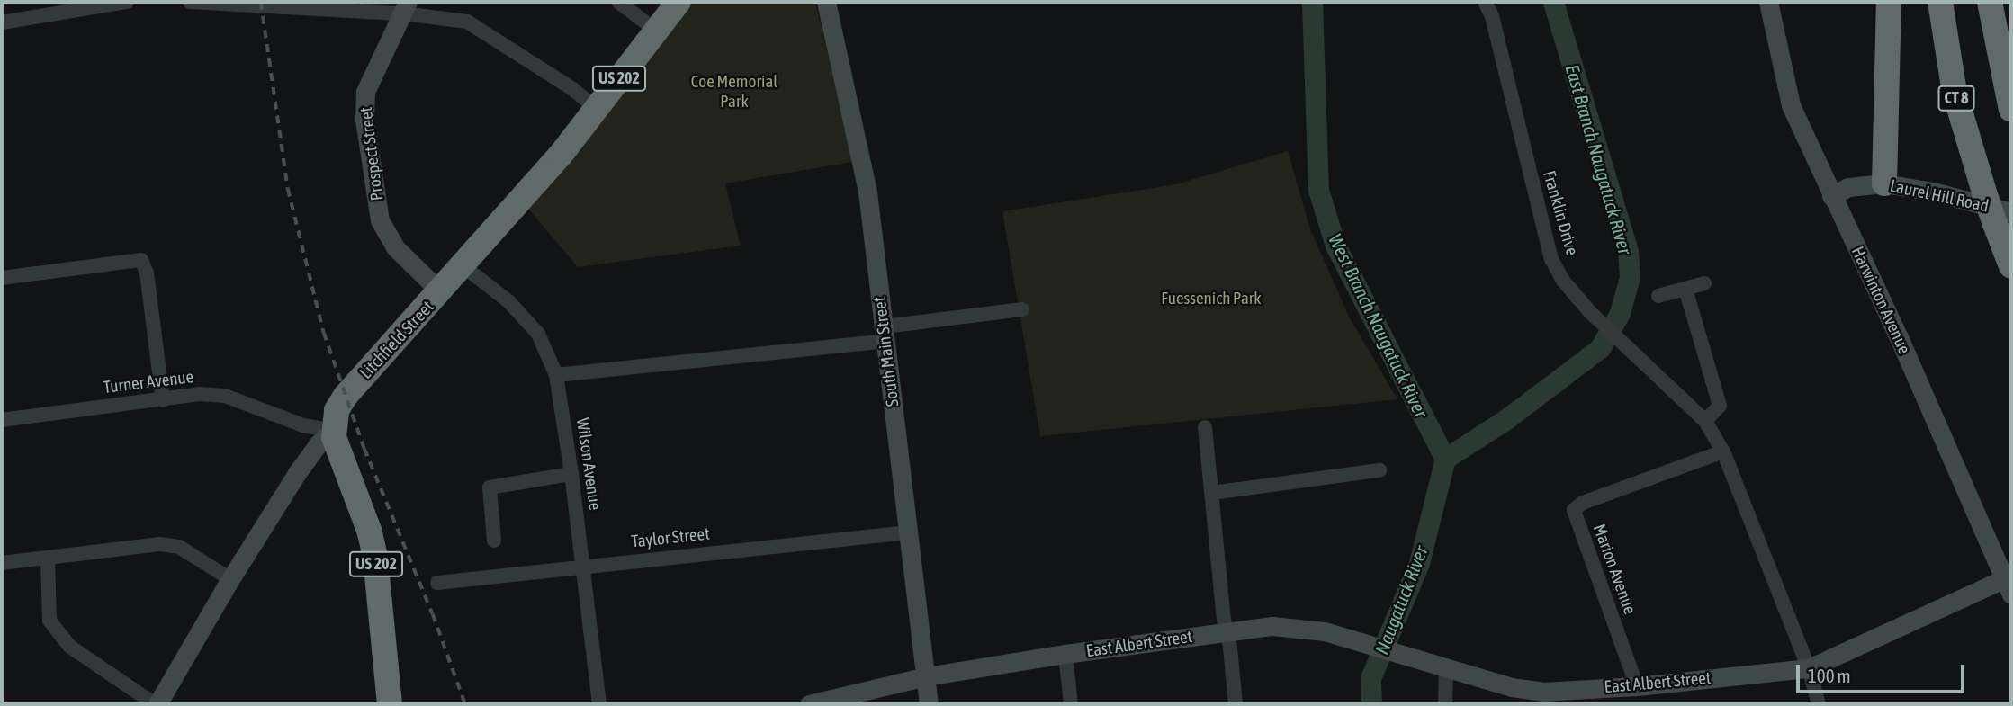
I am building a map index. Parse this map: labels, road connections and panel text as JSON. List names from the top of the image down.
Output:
{
  "streets": {
    "highway": ["US 202", "CT 8", "Litchfield Street"],
    "main road": [
      "Prospect Street",
      "Laurel Hill Road",
      "Harwinton Avenue",
      "South Main Street",
      "East Albert Street"
    ],
    "street": [
      "Franklin Drive",
      "Turner Avenue",
      "Wilson Avenue",
      "Taylor Street",
      "Marion Avenue"
    ]
  },
  "crossings": [
    ["US 202", "Litchfield Street"],
    ["US 202", "Turner Avenue"],
    ["CT 8", "Laurel Hill Road"],
    ["Prospect Street", "Litchfield Street"],
    ["Laurel Hill Road", "Harwinton Avenue"],
    ["Franklin Drive", "Marion Avenue"],
    ["Franklin Drive", "East Albert Street"],
    ["Harwinton Avenue", "East Albert Street"],
    ["Litchfield Street", "Turner Avenue"],
    ["Litchfield Street", "Wilson Avenue"],
    ["South Main Street", "Taylor Street"],
    ["South Main Street", "East Albert Street"],
    ["Wilson Avenue", "Taylor Street"],
    ["Marion Avenue", "East Albert Street"]
  ],
  "water": ["East Branch Naugatuck River", "West Branch Naugatuck River", "Naugatuck River"],
  "parks": ["Coe Memorial Park", "Fuessenich Park"],
  "scale_bar": "100 m"
}
